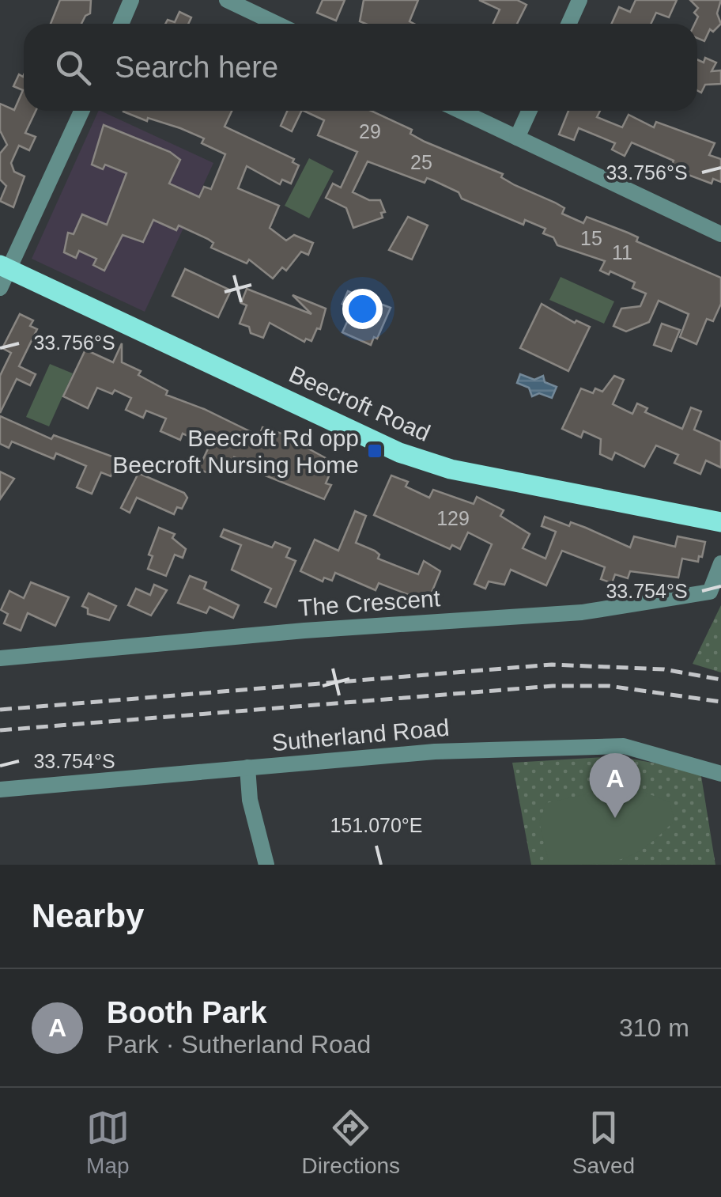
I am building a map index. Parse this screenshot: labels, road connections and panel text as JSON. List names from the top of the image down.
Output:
{
  "streets": {
    "main road": ["Beecroft Road"],
    "street": ["The Crescent", "Sutherland Road"]
  },
  "places": {
    "transit": ["Beecroft Rd opp Beecroft Nursing Home"]
  },
  "house_numbers": [
    "29",
    "25",
    "15",
    "11",
    "129"
  ],
  "page": {
    "search": "Search here",
    "pins": "A",
    "heading": "Nearby",
    "list": [
      {
        "mark": "A",
        "name": "Booth Park",
        "note": "Park · Sutherland Road",
        "value": "310 m"
      }
    ],
    "nav": ["Map", "Directions", "Saved"]
  },
  "coordinates": ["33.756°S", "33.754°S", "151.070°E"]
}
